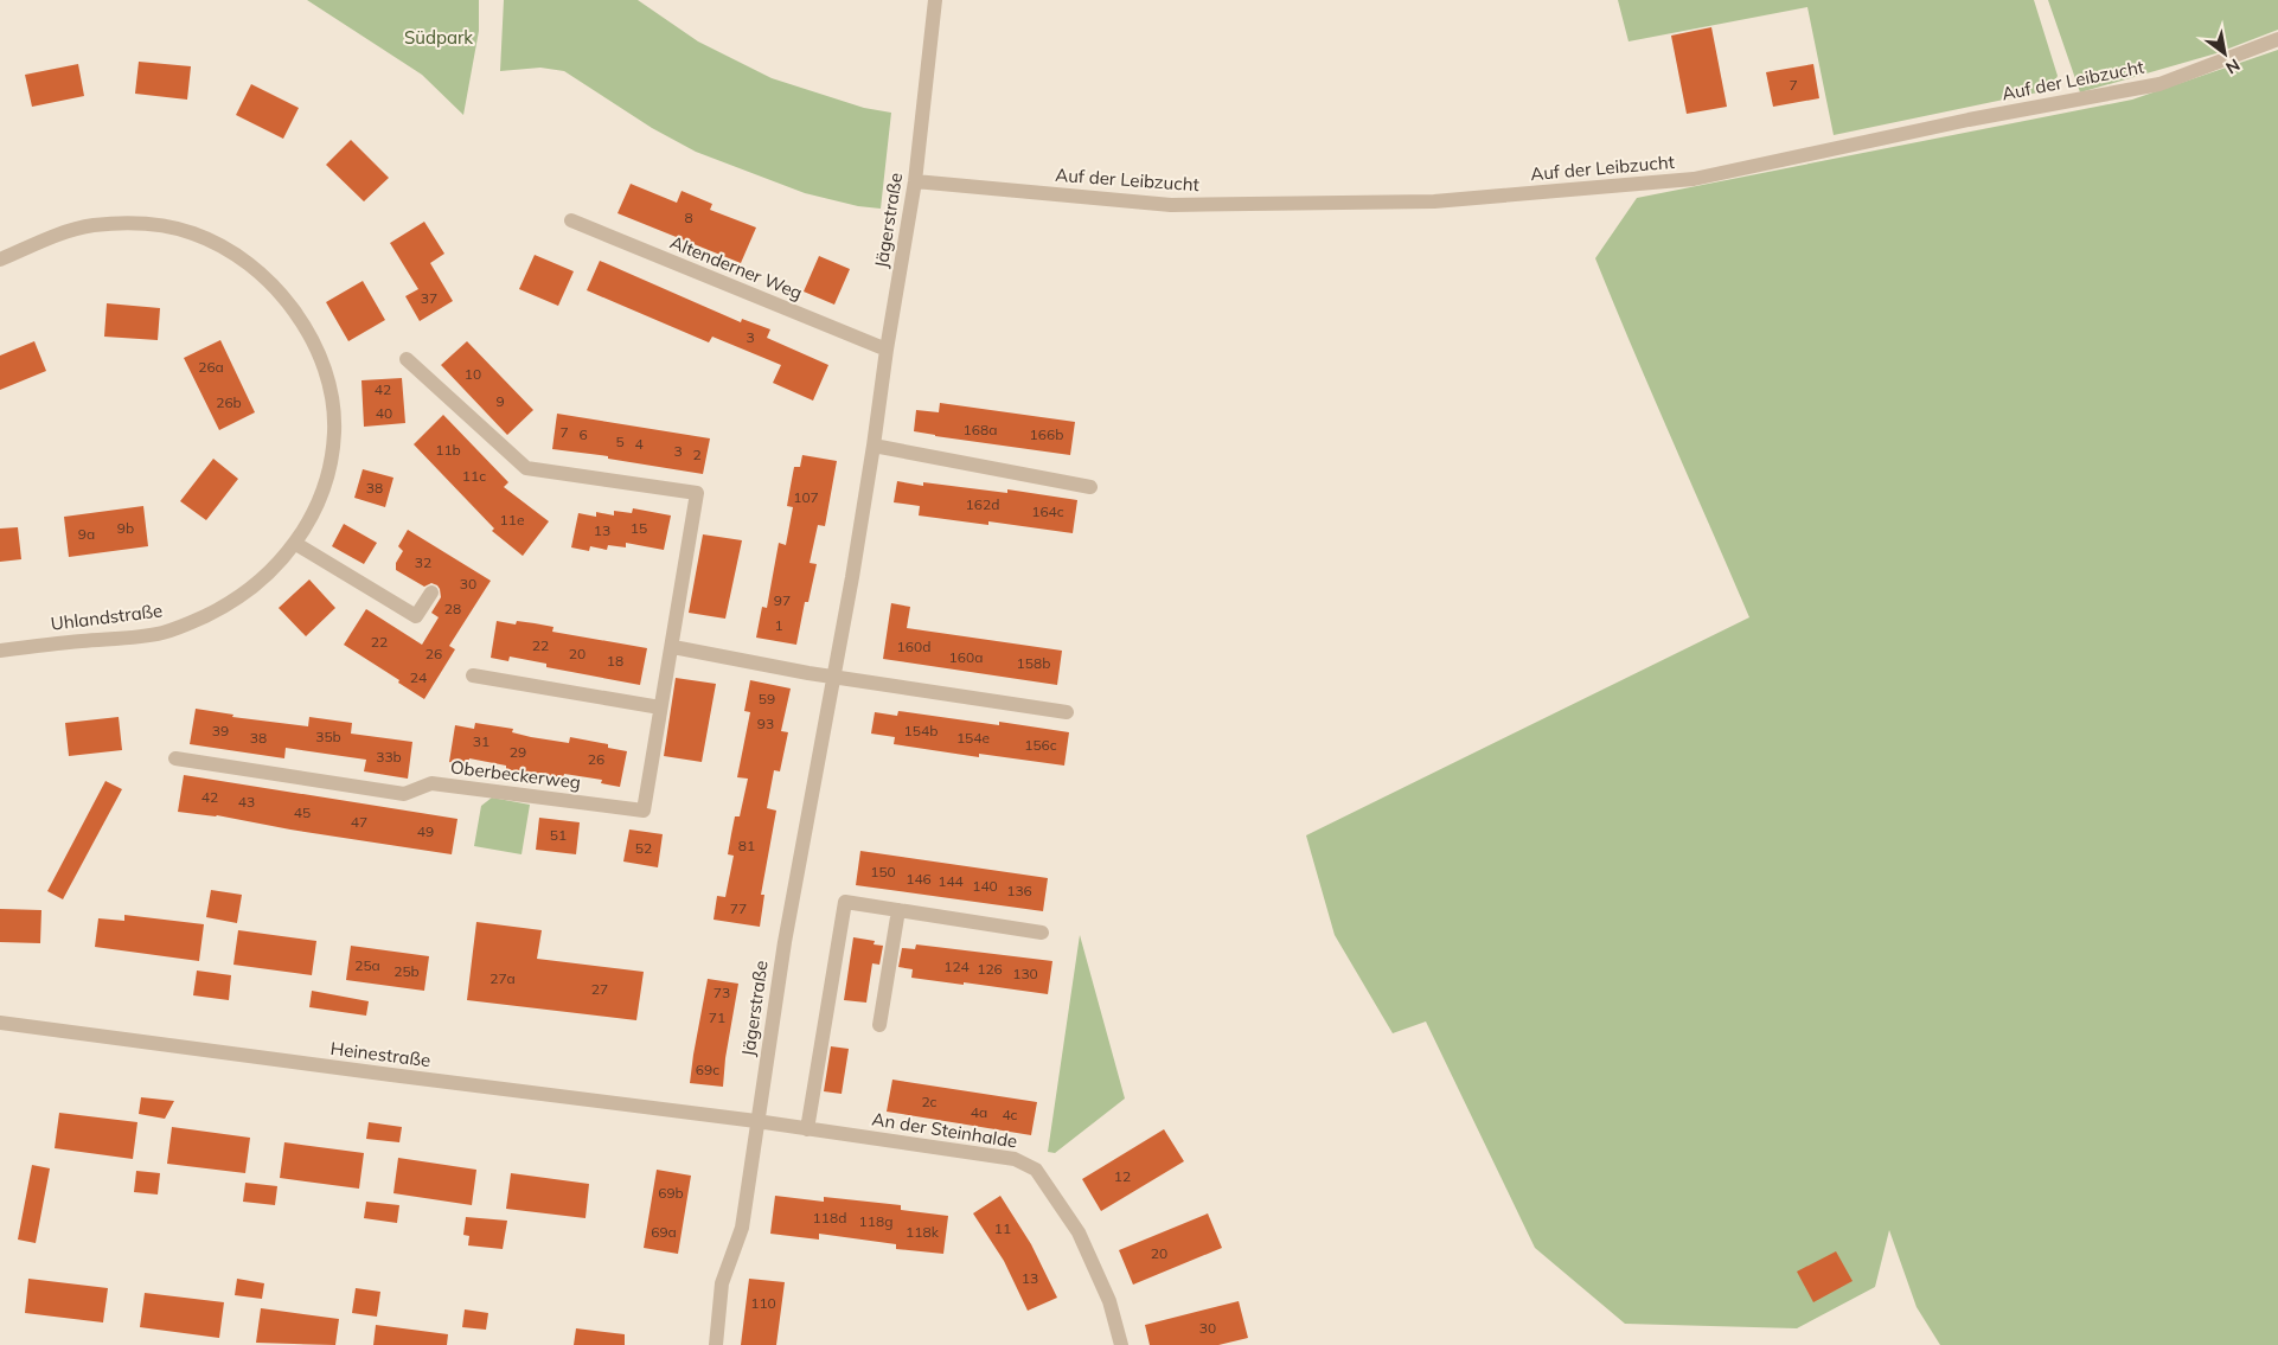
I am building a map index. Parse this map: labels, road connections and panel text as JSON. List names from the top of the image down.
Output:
{
  "streets": {
    "street": [
      "Auf der Leibzucht",
      "Jägerstraße",
      "Altenderner Weg",
      "Uhlandstraße",
      "Oberbeckerweg",
      "Heinestraße",
      "An der Steinhalde"
    ]
  },
  "crossings": [
    ["Auf der Leibzucht", "Jägerstraße"],
    ["Jägerstraße", "Altenderner Weg"],
    ["Jägerstraße", "Heinestraße"],
    ["Jägerstraße", "An der Steinhalde"],
    ["Heinestraße", "An der Steinhalde"]
  ],
  "parks": ["Südpark"],
  "house_numbers": [
    "7",
    "8",
    "37",
    "3",
    "26a",
    "10",
    "42",
    "9",
    "26b",
    "40",
    "168a",
    "7",
    "6",
    "166b",
    "5",
    "4",
    "11b",
    "3",
    "2",
    "11c",
    "38",
    "107",
    "162d",
    "164c",
    "11e",
    "9b",
    "15",
    "13",
    "9a",
    "32",
    "30",
    "97",
    "28",
    "1",
    "22",
    "22",
    "160d",
    "26",
    "20",
    "160a",
    "18",
    "158b",
    "24",
    "59",
    "93",
    "39",
    "154b",
    "35b",
    "38",
    "154e",
    "31",
    "156c",
    "29",
    "33b",
    "26",
    "42",
    "43",
    "45",
    "47",
    "49",
    "51",
    "81",
    "52",
    "150",
    "146",
    "144",
    "140",
    "136",
    "77",
    "25a",
    "124",
    "126",
    "25b",
    "130",
    "27a",
    "27",
    "73",
    "71",
    "69c",
    "2c",
    "4a",
    "4c",
    "12",
    "69b",
    "118d",
    "118g",
    "11",
    "69a",
    "118k",
    "20",
    "13",
    "110",
    "30"
  ],
  "north": "bottom right"
}
